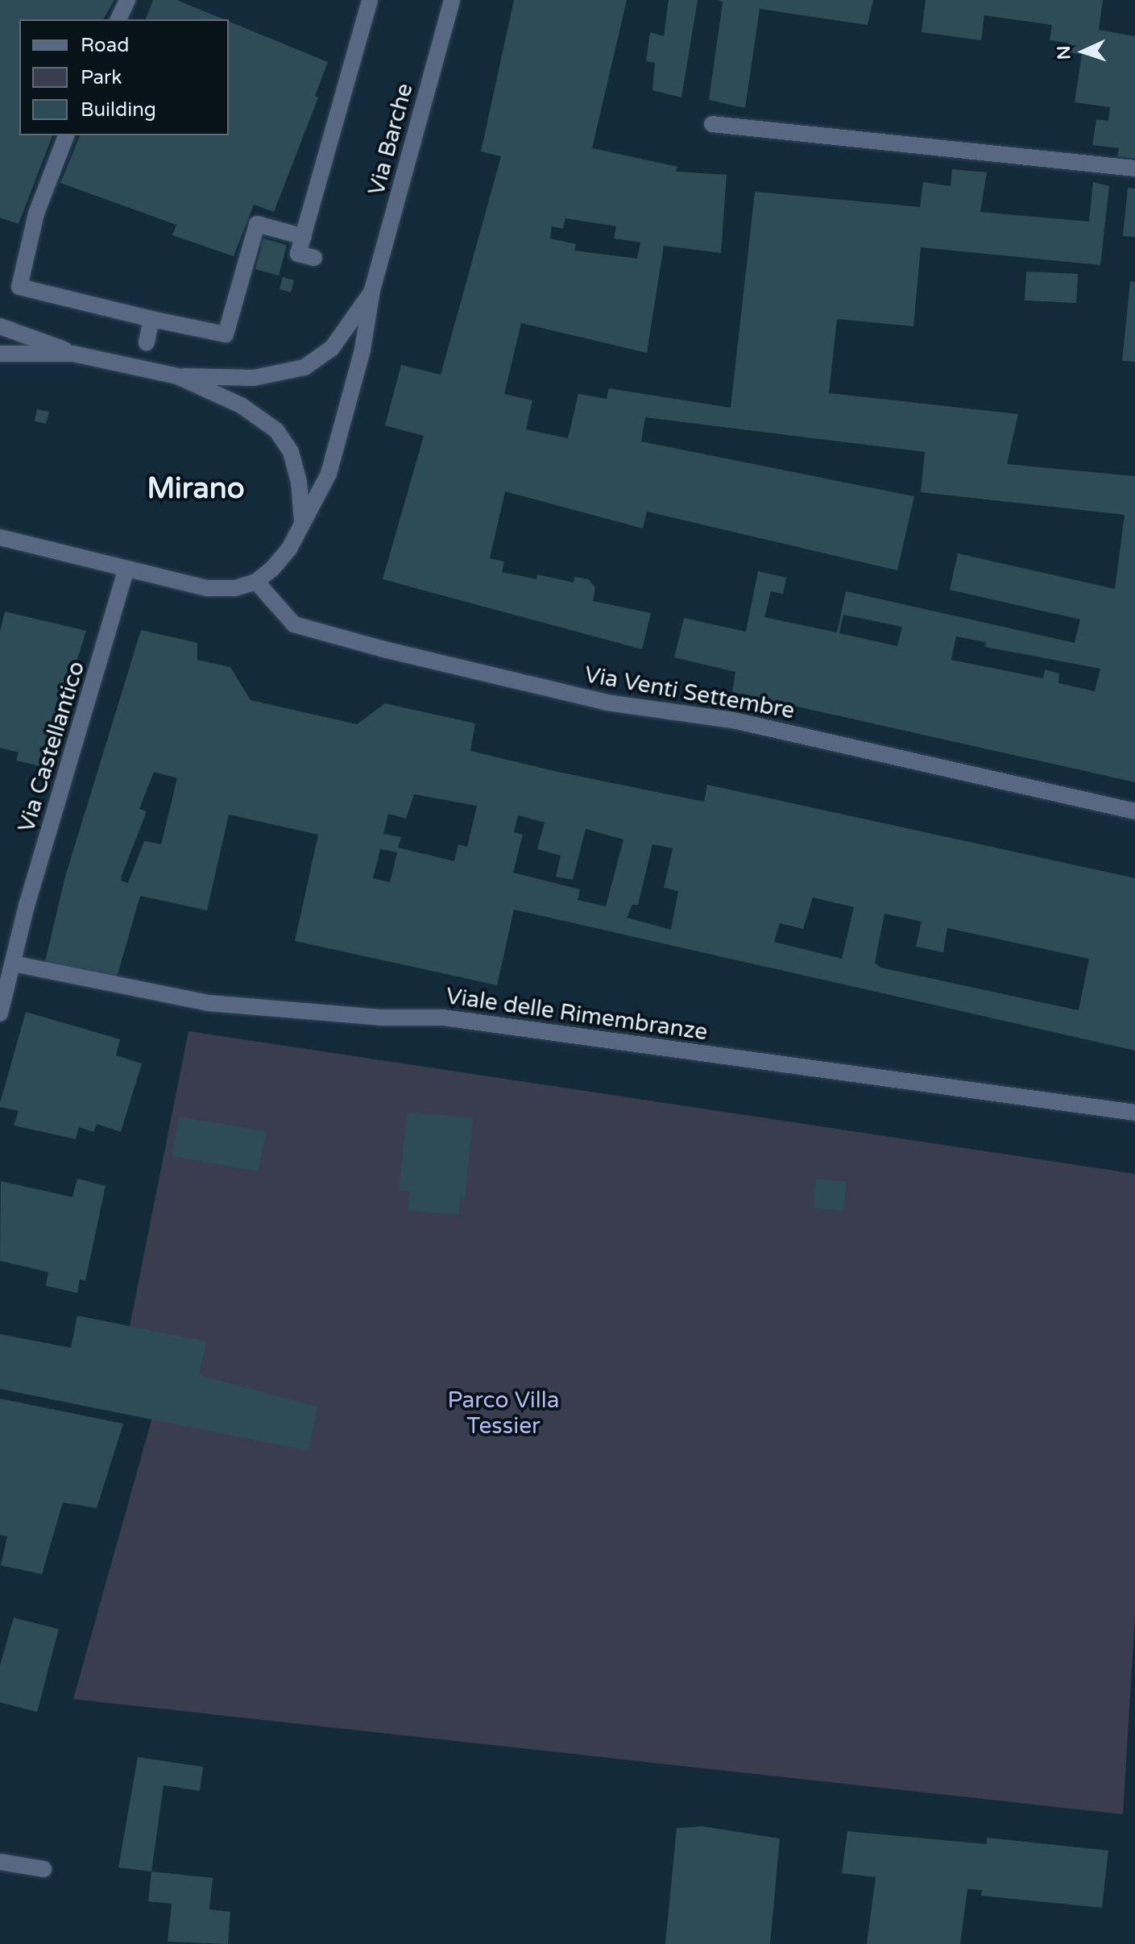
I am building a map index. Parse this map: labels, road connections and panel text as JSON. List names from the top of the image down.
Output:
{
  "streets": {
    "street": [
      "Via Barche",
      "Via Venti Settembre",
      "Via Castellantico",
      "Viale delle Rimembranze"
    ]
  },
  "crossings": [
    ["Via Barche", "Via Venti Settembre"],
    ["Via Castellantico", "Viale delle Rimembranze"]
  ],
  "districts": ["Mirano"],
  "parks": ["Parco Villa Tessier"],
  "legend": ["Road", "Park", "Building"],
  "north": "left"
}
